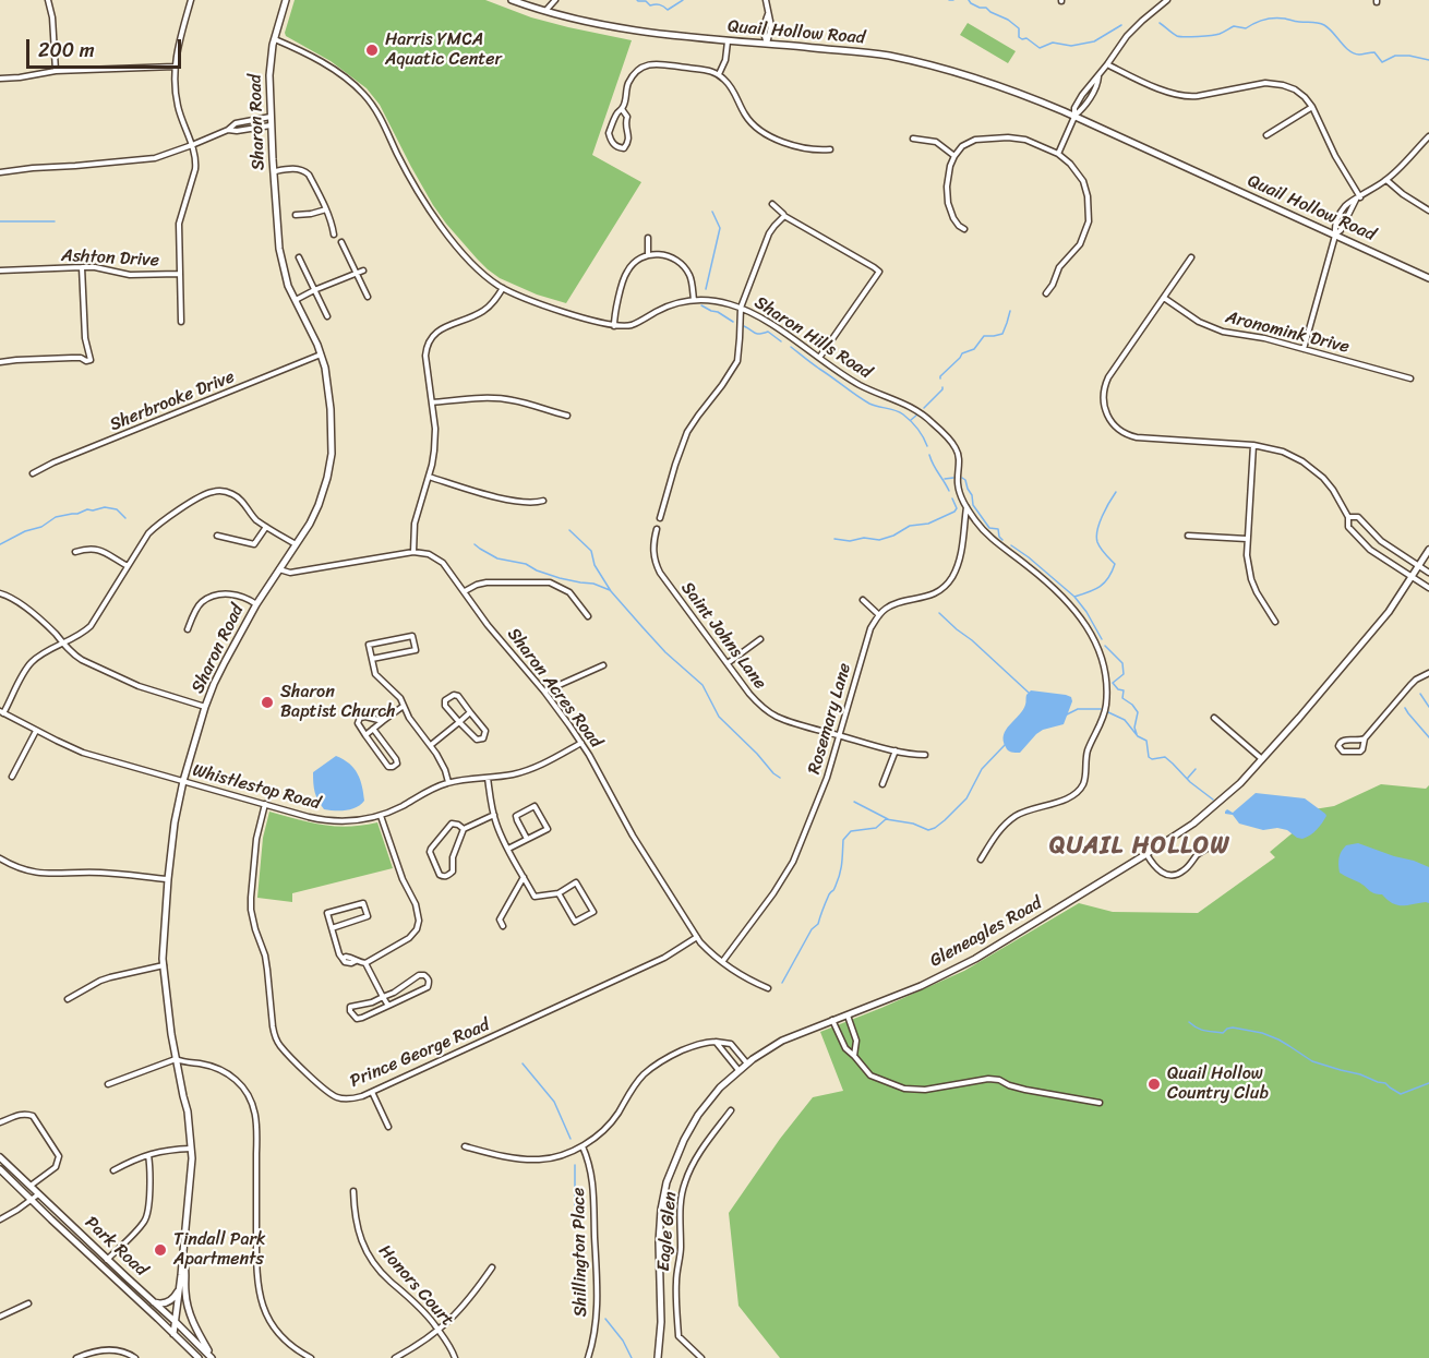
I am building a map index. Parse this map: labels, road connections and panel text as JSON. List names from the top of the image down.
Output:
{
  "streets": {
    "main road": [
      "Quail Hollow Road",
      "Sharon Road",
      "Gleneagles Road",
      "Park Road"
    ],
    "street": [
      "Ashton Drive",
      "Aronomink Drive",
      "Sharon Hills Road",
      "Sherbrooke Drive",
      "Saint Johns Lane",
      "Sharon Acres Road",
      "Rosemary Lane",
      "Whistlestop Road",
      "Prince George Road",
      "Eagle Glen",
      "Shillington Place",
      "Honors Court"
    ]
  },
  "crossings": [
    ["Sharon Road", "Sherbrooke Drive"],
    ["Sharon Road", "Whistlestop Road"],
    ["Sharon Road", "Park Road"],
    ["Saint Johns Lane", "Rosemary Lane"],
    ["Sharon Acres Road", "Rosemary Lane"],
    ["Sharon Acres Road", "Whistlestop Road"],
    ["Sharon Acres Road", "Prince George Road"],
    ["Whistlestop Road", "Prince George Road"]
  ],
  "districts": ["QUAIL HOLLOW"],
  "places": [
    "Harris YMCA Aquatic Center",
    "Sharon Baptist Church",
    "Quail Hollow Country Club",
    "Tindall Park Apartments"
  ],
  "scale_bar": "200 m"
}
